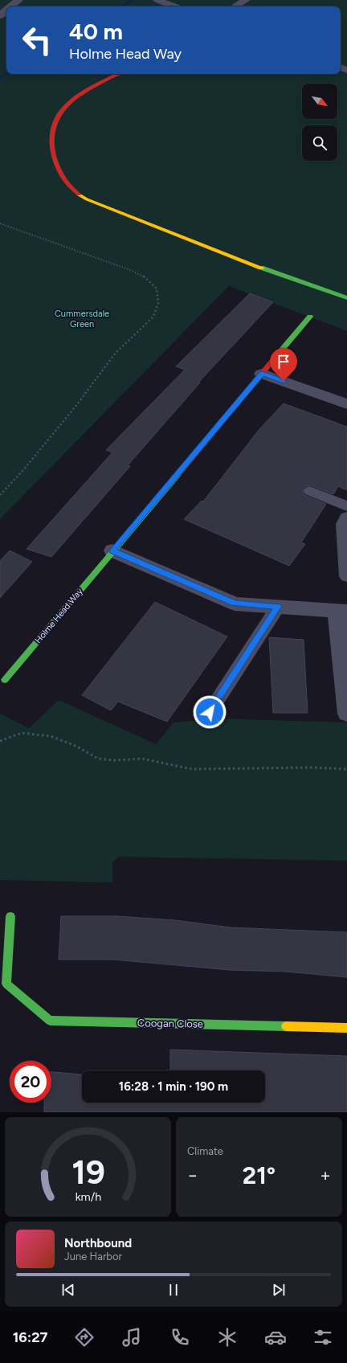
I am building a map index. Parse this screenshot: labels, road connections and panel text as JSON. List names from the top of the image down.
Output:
{
  "streets": {
    "street": ["Holme Head Way", "Coogan Close"]
  },
  "parks": ["Cummersdale Green"],
  "north": "bottom right",
  "page": {
    "turn": ["40 m", "Holme Head Way"],
    "limit": "20",
    "trip": "16:28 · 1 min · 190 m",
    "tile": "Climate",
    "heat": ["−", "21°", "+"],
    "song": ["Northbound", "June Harbor"],
    "tabs": "16:27",
    "gauge": ["19", "km/h"]
  }
}
